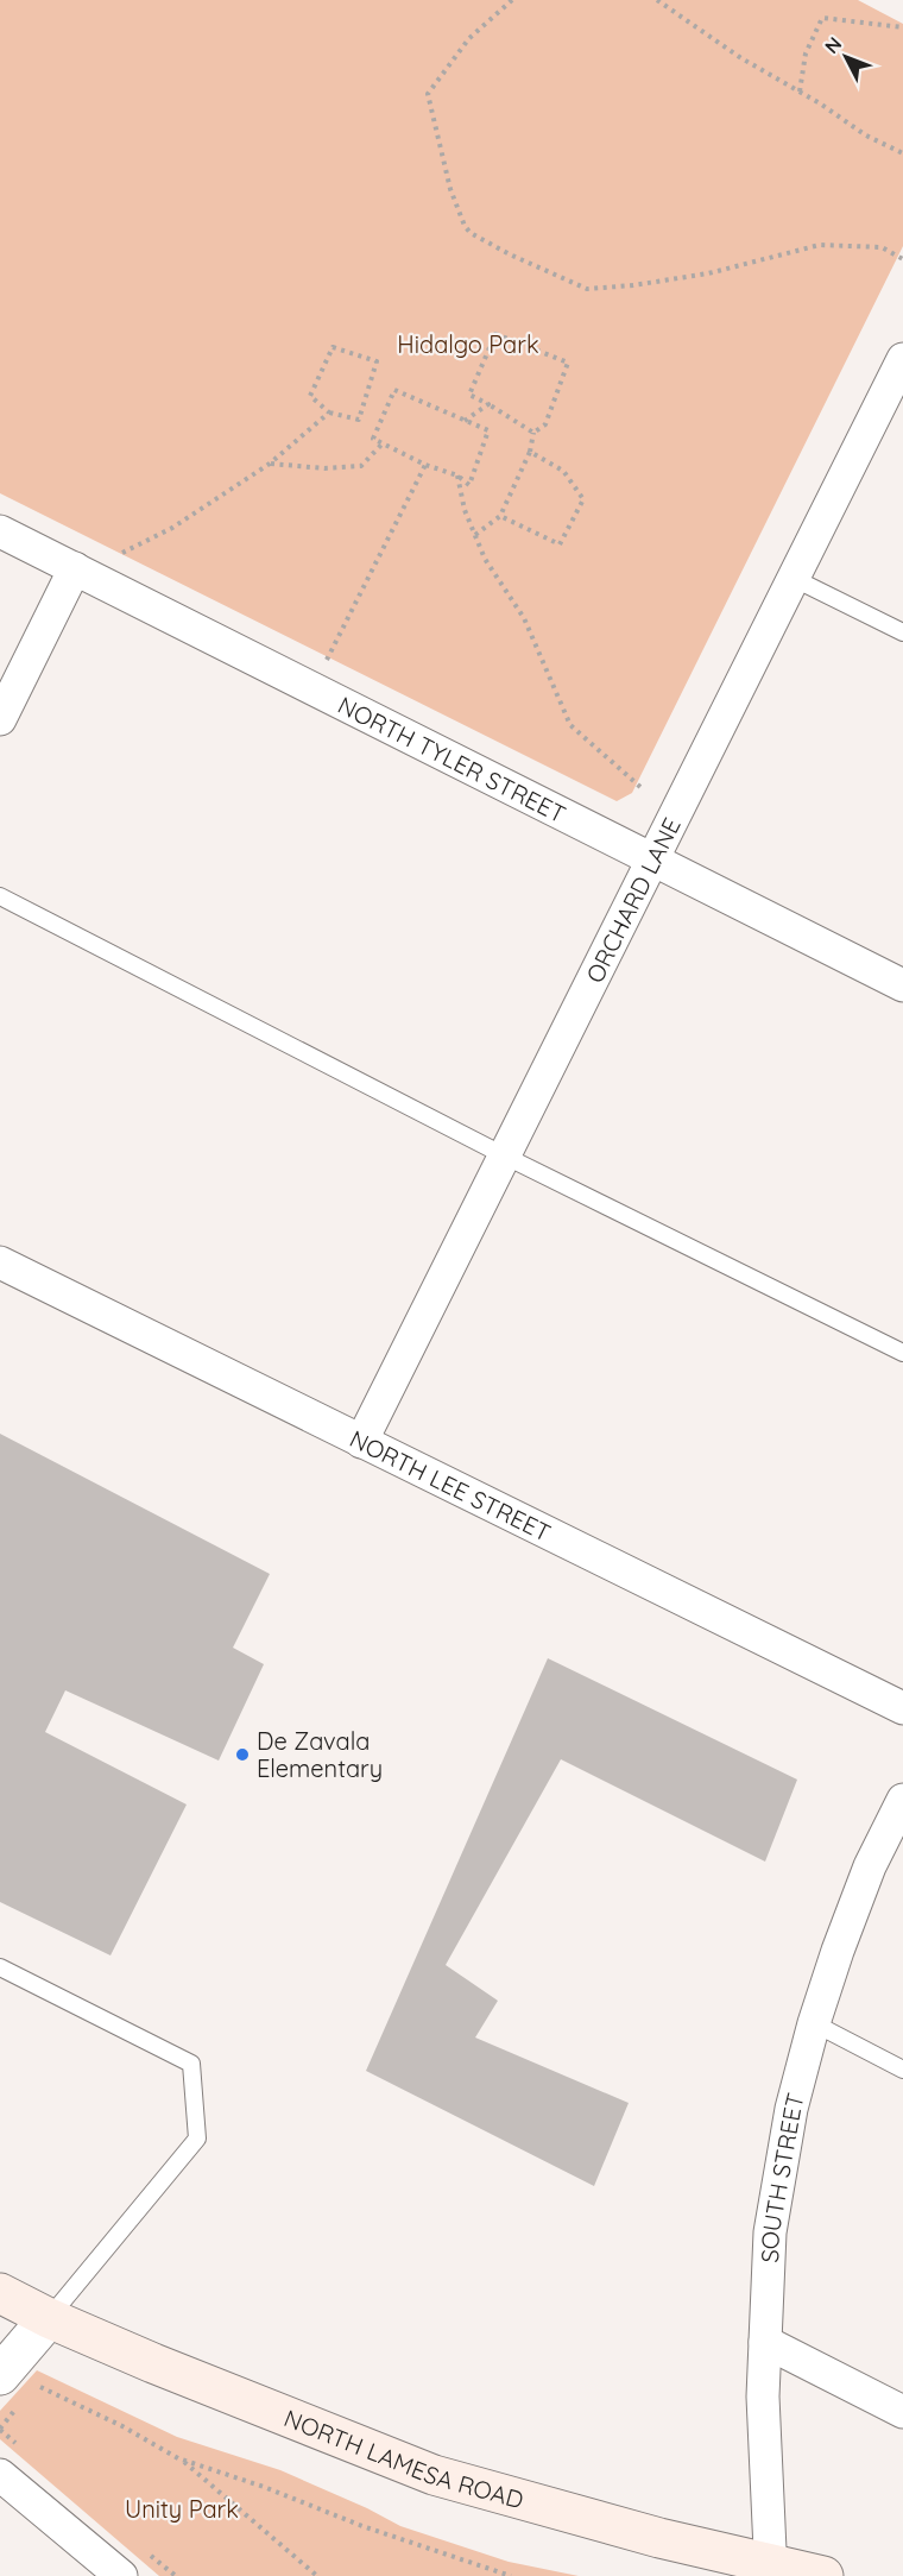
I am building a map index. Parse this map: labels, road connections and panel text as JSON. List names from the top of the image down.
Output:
{
  "streets": {
    "main road": ["NORTH LAMESA ROAD"],
    "street": [
      "NORTH TYLER STREET",
      "ORCHARD LANE",
      "NORTH LEE STREET",
      "SOUTH STREET"
    ]
  },
  "crossings": [
    ["NORTH TYLER STREET", "ORCHARD LANE"],
    ["ORCHARD LANE", "NORTH LEE STREET"],
    ["SOUTH STREET", "NORTH LAMESA ROAD"]
  ],
  "parks": ["Hidalgo Park", "Unity Park"],
  "places": ["De Zavala Elementary"],
  "north": "top left"
}
